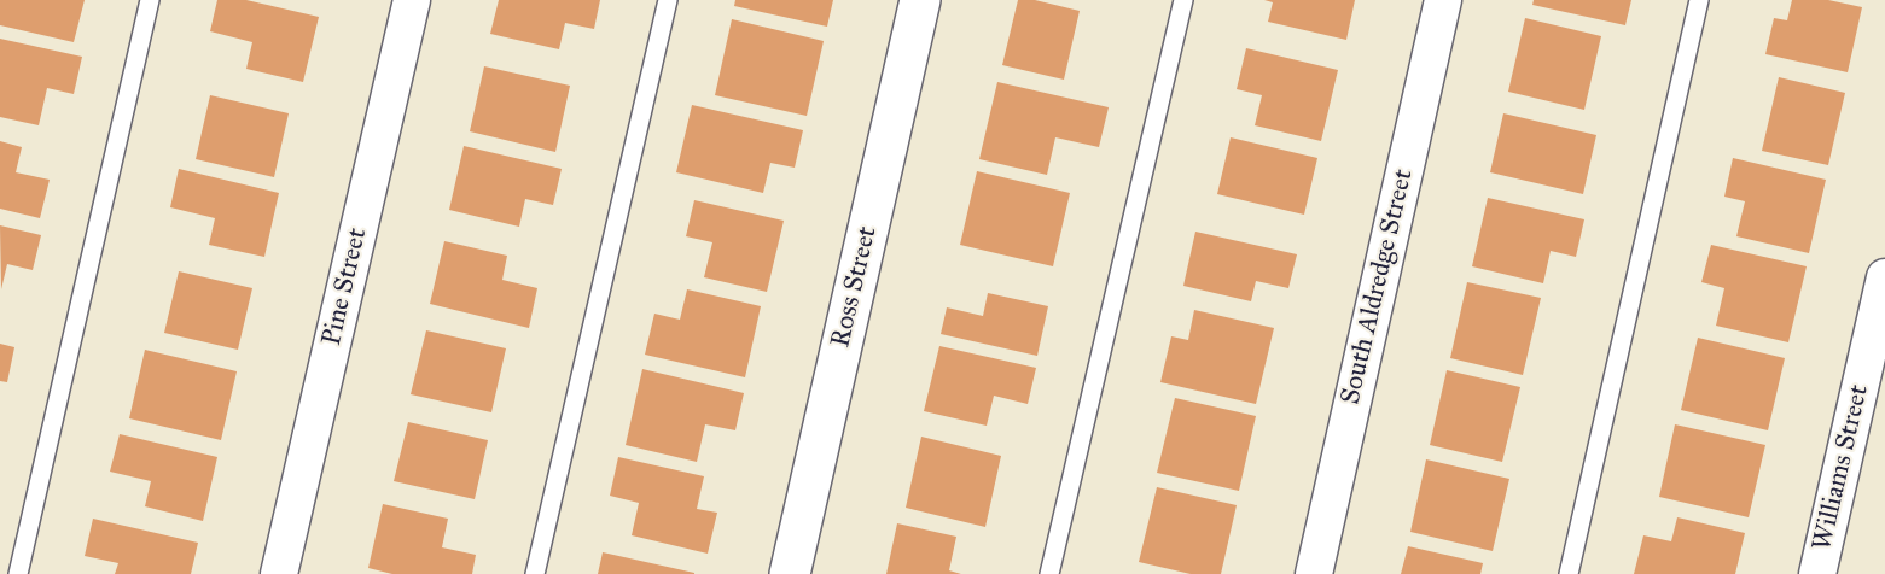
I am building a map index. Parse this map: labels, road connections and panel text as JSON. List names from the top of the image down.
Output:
{
  "streets": {
    "street": [
      "Pine Street",
      "Ross Street",
      "South Aldredge Street",
      "Williams Street"
    ]
  }
}
